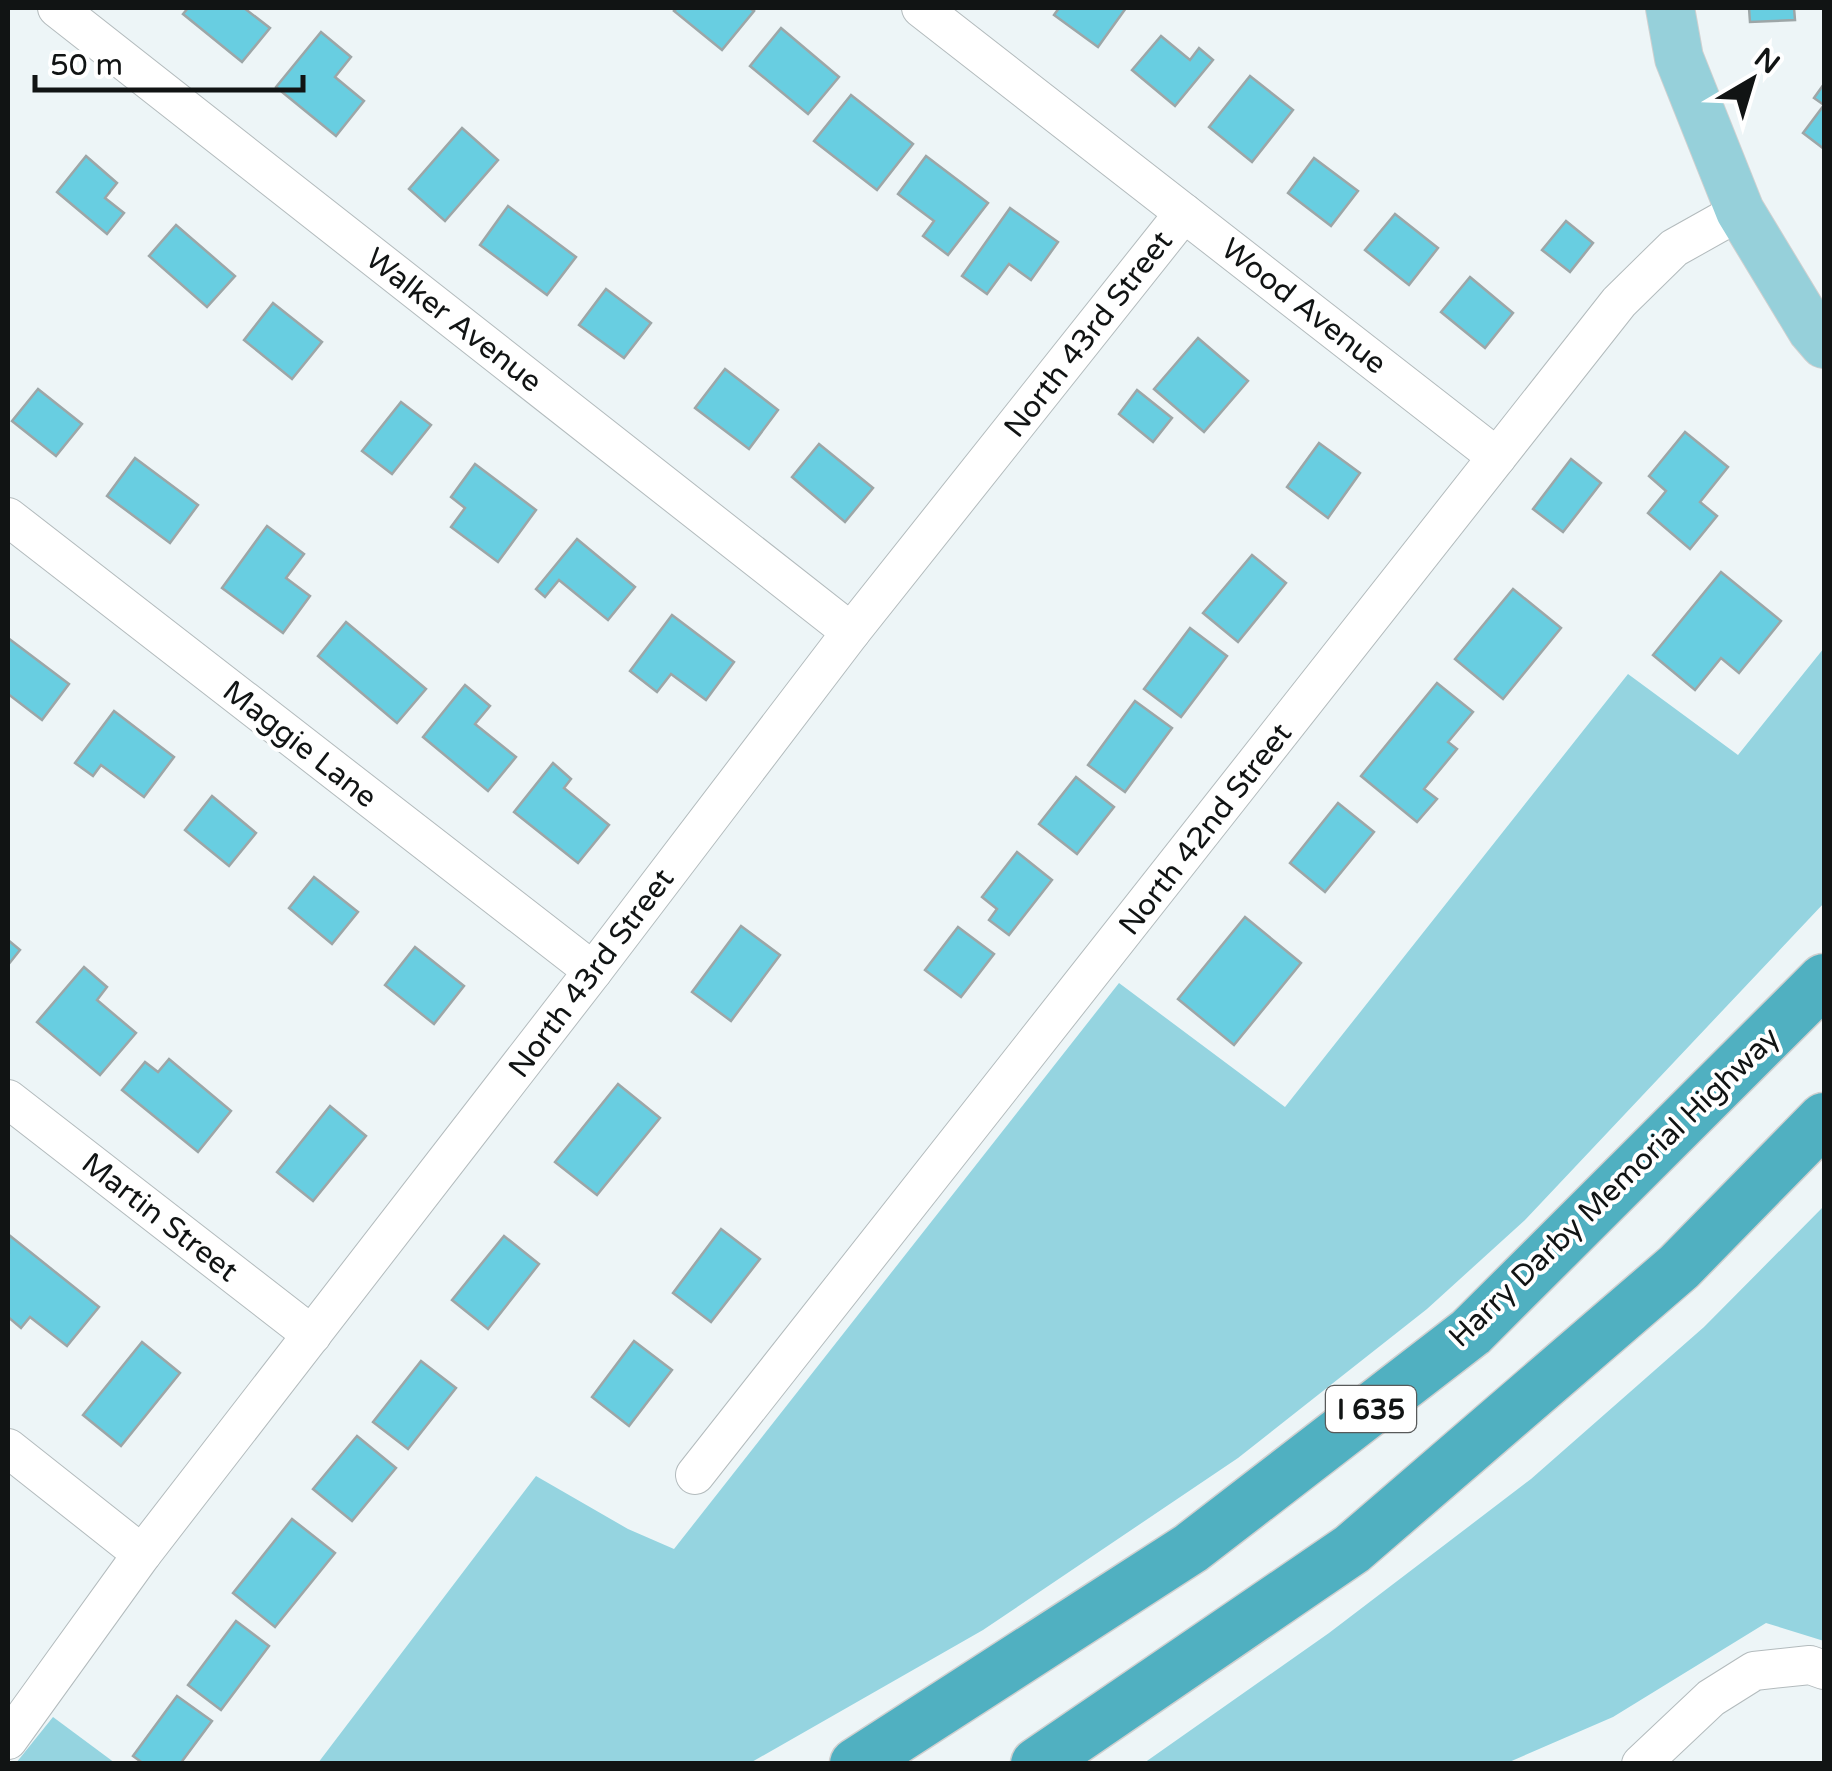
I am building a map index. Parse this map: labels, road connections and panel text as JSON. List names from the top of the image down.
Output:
{
  "streets": {
    "highway": ["Harry Darby Memorial Highway", "I 635"],
    "street": [
      "Wood Avenue",
      "Walker Avenue",
      "North 43rd Street",
      "Maggie Lane",
      "North 42nd Street",
      "Martin Street"
    ]
  },
  "crossings": [
    ["Wood Avenue", "North 43rd Street"],
    ["Wood Avenue", "North 42nd Street"],
    ["Walker Avenue", "North 43rd Street"],
    ["North 43rd Street", "Maggie Lane"],
    ["North 43rd Street", "Martin Street"]
  ],
  "scale_bar": "50 m",
  "north": "top right"
}
